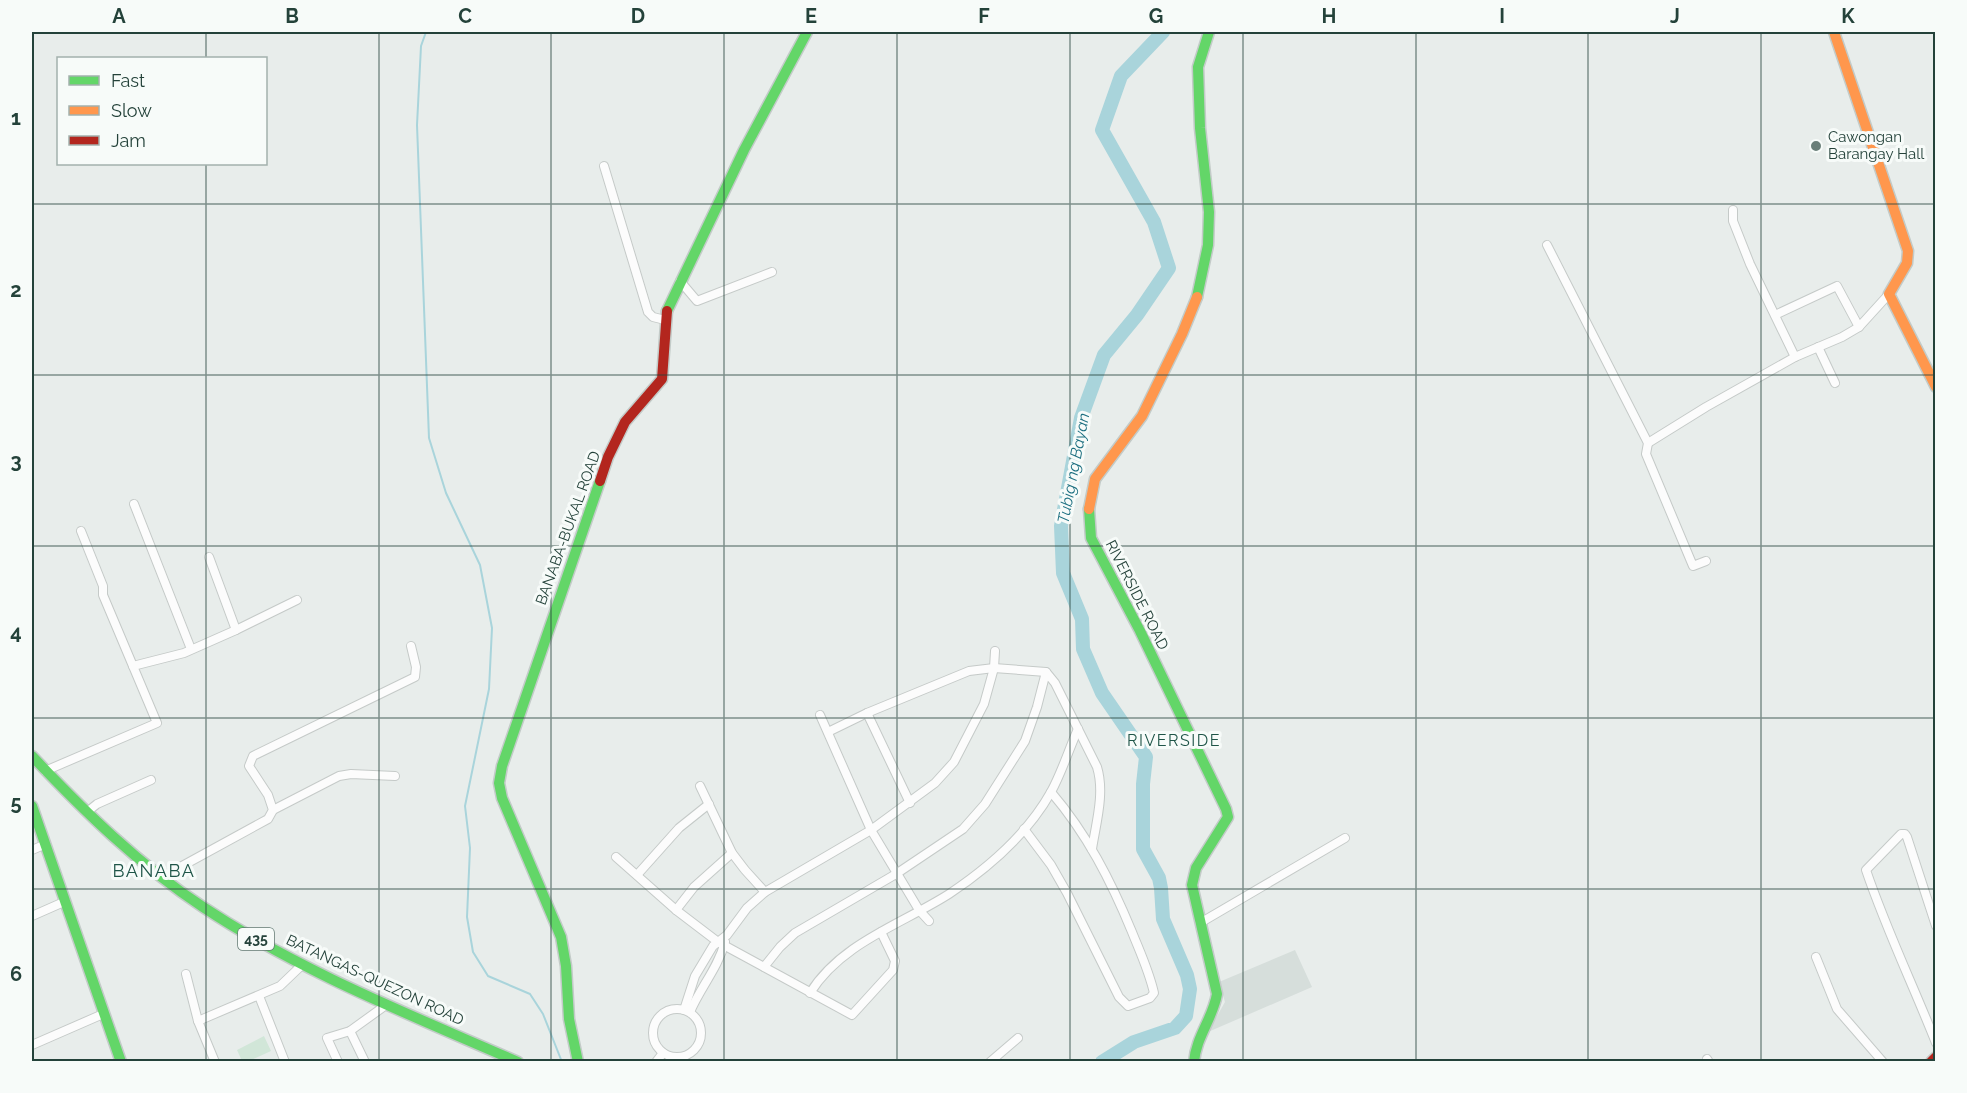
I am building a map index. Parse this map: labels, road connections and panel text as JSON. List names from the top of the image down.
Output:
{
  "streets": {
    "street": [
      "BANABA-BUKAL ROAD",
      "RIVERSIDE ROAD",
      "435",
      "BATANGAS-QUEZON ROAD"
    ]
  },
  "districts": ["RIVERSIDE", "BANABA"],
  "water": ["Tubig ng Bayan"],
  "places": ["Cawongan Barangay Hall"],
  "legend": ["Fast", "Slow", "Jam"],
  "grid": {
    "columns": [
      "A",
      "B",
      "C",
      "D",
      "E",
      "F",
      "G",
      "H",
      "I",
      "J",
      "K"
    ],
    "rows": [
      "1",
      "2",
      "3",
      "4",
      "5",
      "6"
    ]
  }
}
